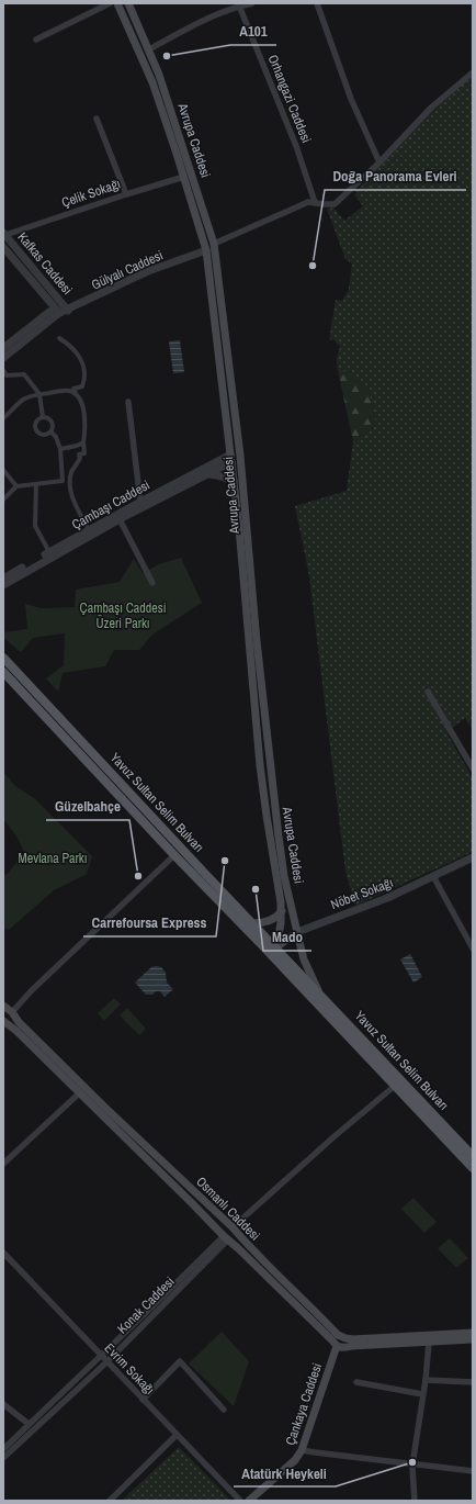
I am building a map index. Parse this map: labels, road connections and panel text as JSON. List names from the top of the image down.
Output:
{
  "streets": {
    "main road": [
      "Avrupa Caddesi",
      "Yavuz Sultan Selim Bulvarı",
      "Osmanlı Caddesi",
      "Çankaya Caddesi"
    ],
    "street": [
      "Orhangazi Caddesi",
      "Çelik Sokağı",
      "Kafkas Caddesi",
      "Gülyalı Caddesi",
      "Çambaşı Caddesi",
      "Nöbet Sokağı",
      "Konak Caddesi",
      "Evrim Sokağı"
    ]
  },
  "crossings": [
    ["Avrupa Caddesi", "Çelik Sokağı"],
    ["Avrupa Caddesi", "Gülyalı Caddesi"],
    ["Avrupa Caddesi", "Çambaşı Caddesi"],
    ["Avrupa Caddesi", "Yavuz Sultan Selim Bulvarı"],
    ["Avrupa Caddesi", "Nöbet Sokağı"],
    ["Çelik Sokağı", "Kafkas Caddesi"],
    ["Kafkas Caddesi", "Gülyalı Caddesi"],
    ["Osmanlı Caddesi", "Konak Caddesi"],
    ["Osmanlı Caddesi", "Çankaya Caddesi"],
    ["Konak Caddesi", "Evrim Sokağı"]
  ],
  "parks": ["Çambaşı Caddesi Üzeri Parkı", "Mevlana Parkı"],
  "places": [
    "A101",
    "Doğa Panorama Evleri",
    "Carrefoursa Express",
    "Güzelbahçe",
    "Mado",
    "Atatürk Heykeli"
  ]
}
